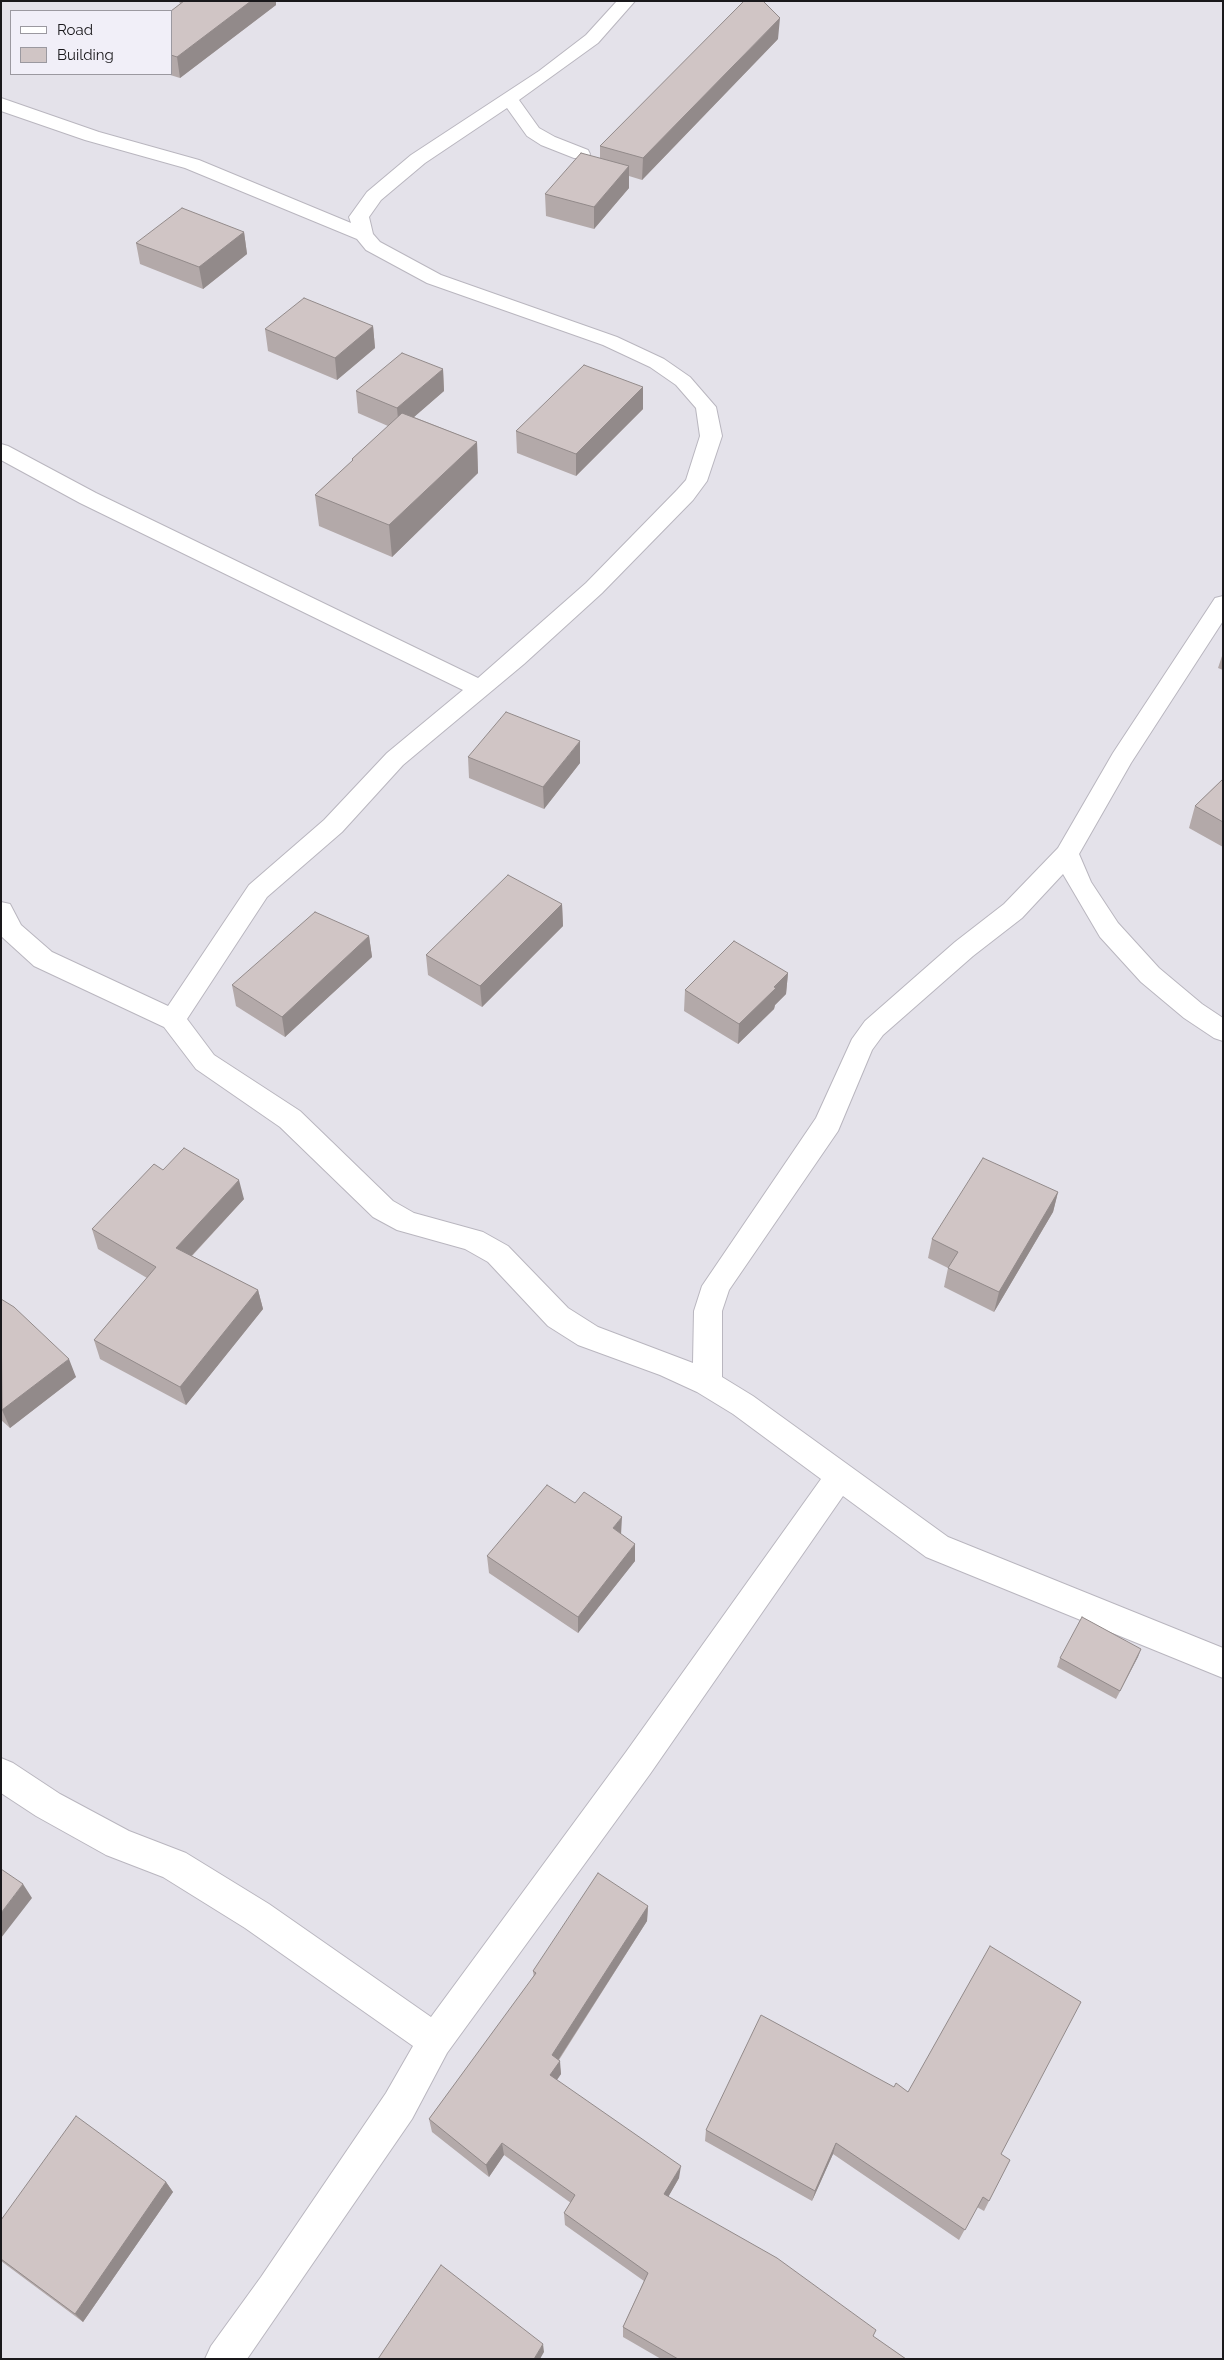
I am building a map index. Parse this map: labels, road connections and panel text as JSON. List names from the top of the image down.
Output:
{
  "legend": ["Road", "Building"]
}
